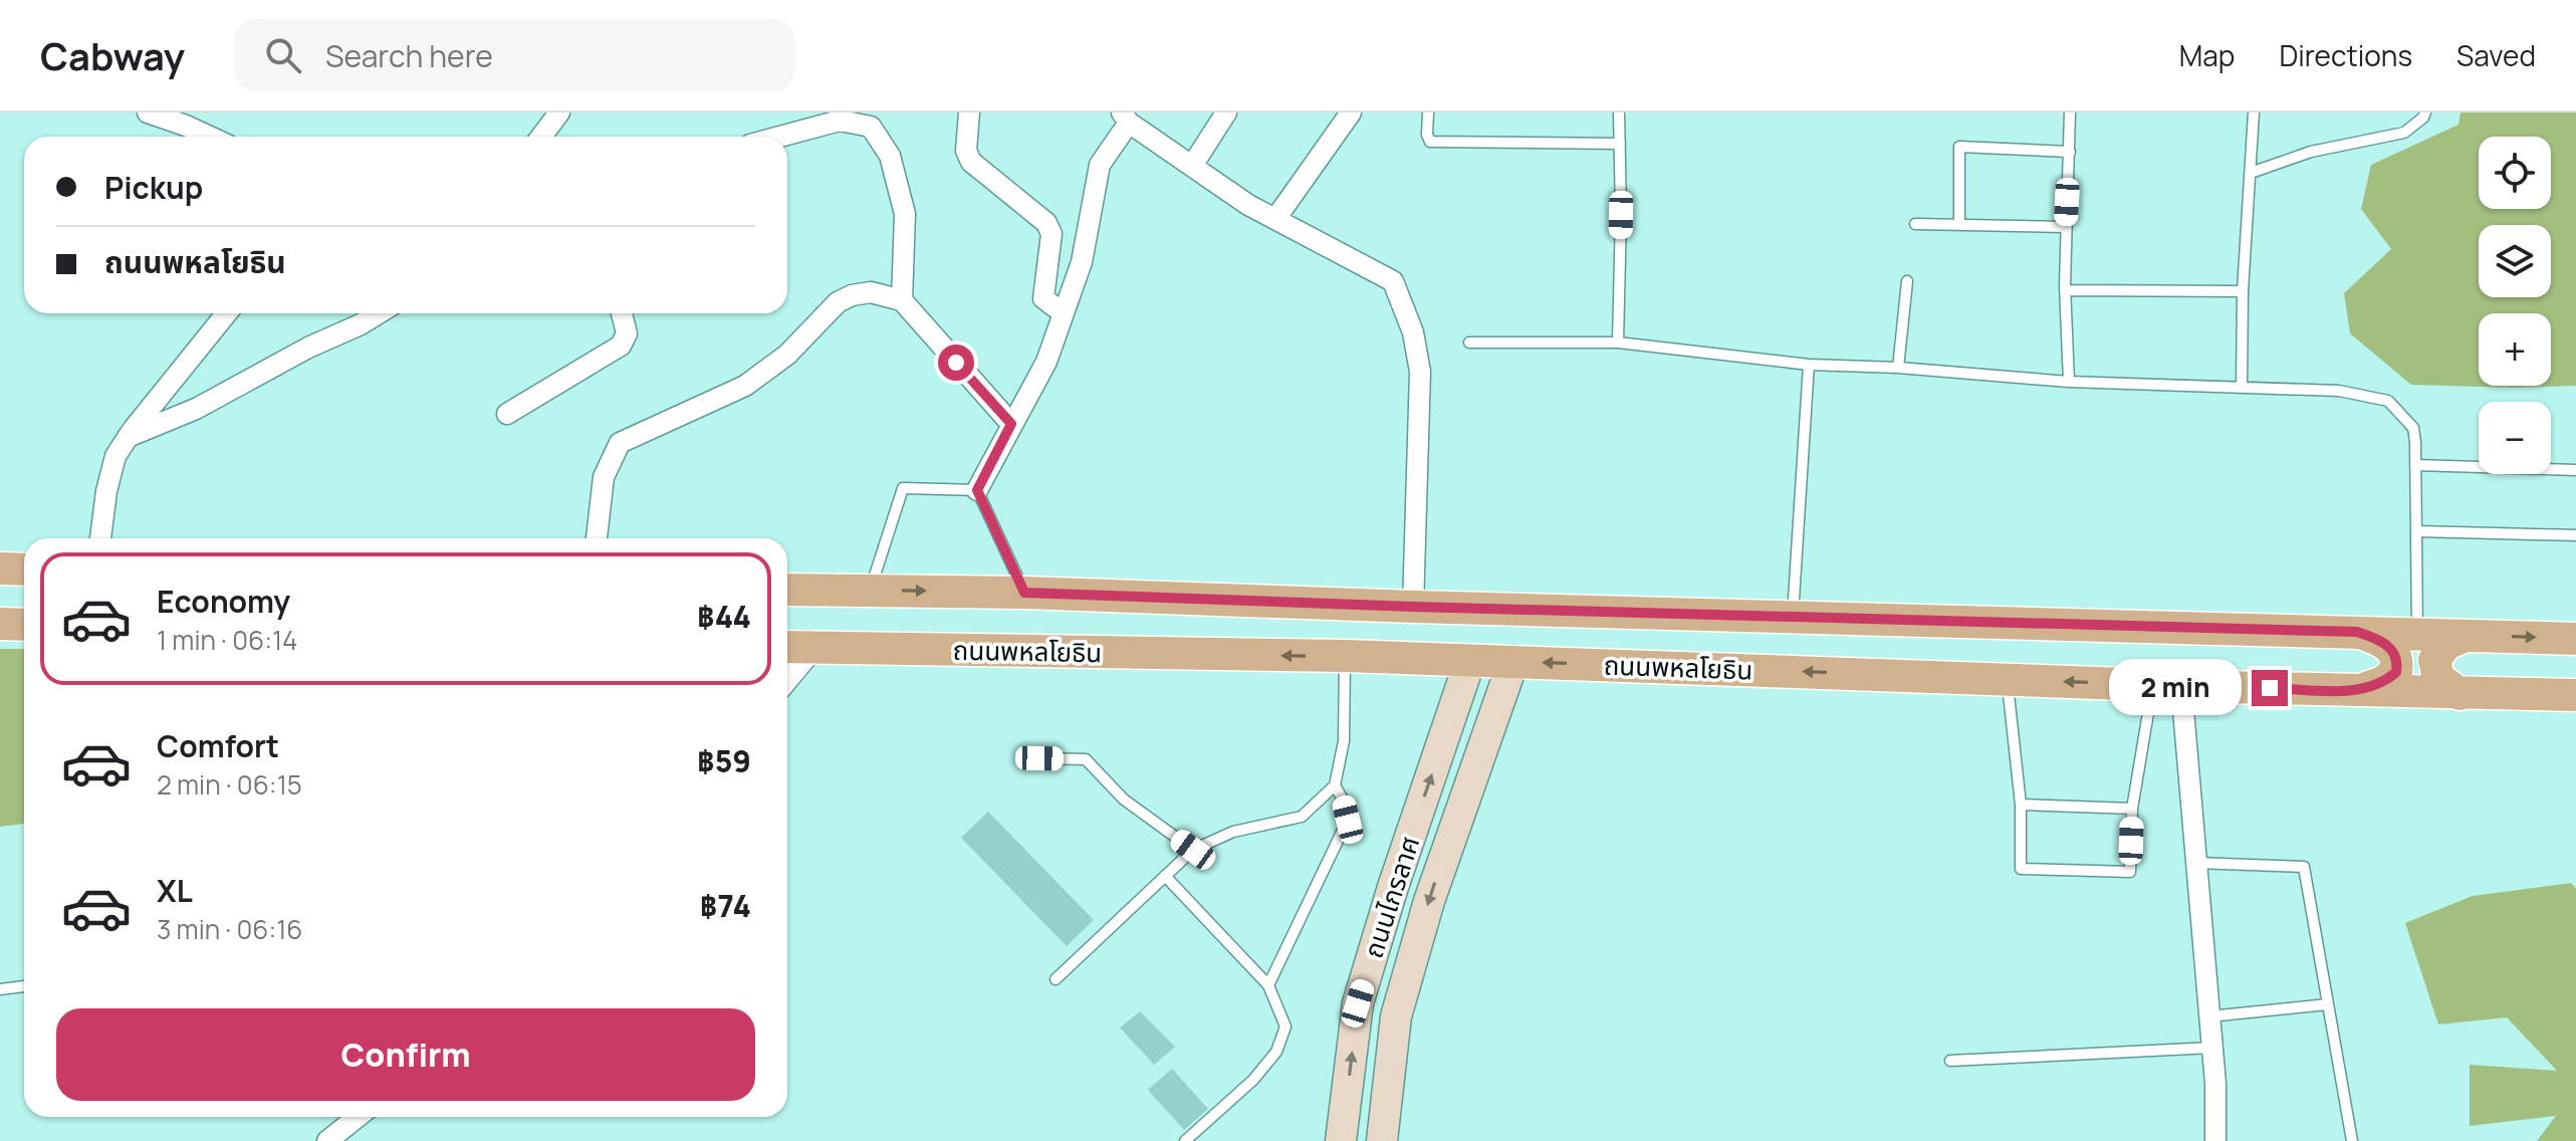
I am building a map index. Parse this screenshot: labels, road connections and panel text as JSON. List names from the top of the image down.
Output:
{
  "streets": {
    "main road": ["ถนนพหลโยธิน", "ถนนไกรลาศ"]
  },
  "crossings": [
    ["ถนนพหลโยธิน", "ถนนไกรลาศ"]
  ],
  "page": {
    "header": "Cabway",
    "search": "Search here",
    "nav": ["Map", "Directions", "Saved"],
    "map_buttons": ["+", "−"],
    "banner": ["Pickup", "ถนนพหลโยธิน"],
    "list": [
      {
        "name": "Economy",
        "note": "1 min · 06:14",
        "value": "฿44"
      },
      {
        "name": "Comfort",
        "note": "2 min · 06:15",
        "value": "฿59"
      },
      {
        "name": "XL",
        "note": "3 min · 06:16",
        "value": "฿74"
      }
    ],
    "bubble": "2 min",
    "buttons": "Confirm"
  }
}
